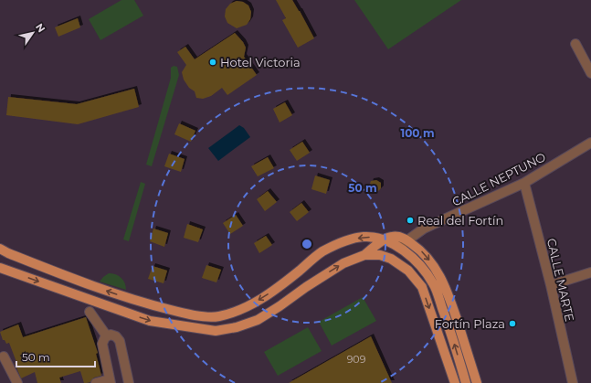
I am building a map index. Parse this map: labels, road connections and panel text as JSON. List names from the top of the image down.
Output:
{
  "streets": {
    "street": ["CALLE NEPTUNO", "CALLE MARTE"]
  },
  "crossings": [
    ["CALLE NEPTUNO", "CALLE MARTE"]
  ],
  "places": ["Hotel Victoria", "Real del Fortín", "Fortín Plaza"],
  "house_numbers": ["909"],
  "scale_bar": "50 m",
  "north": "top right",
  "rings": ["100 m", "50 m"]
}
